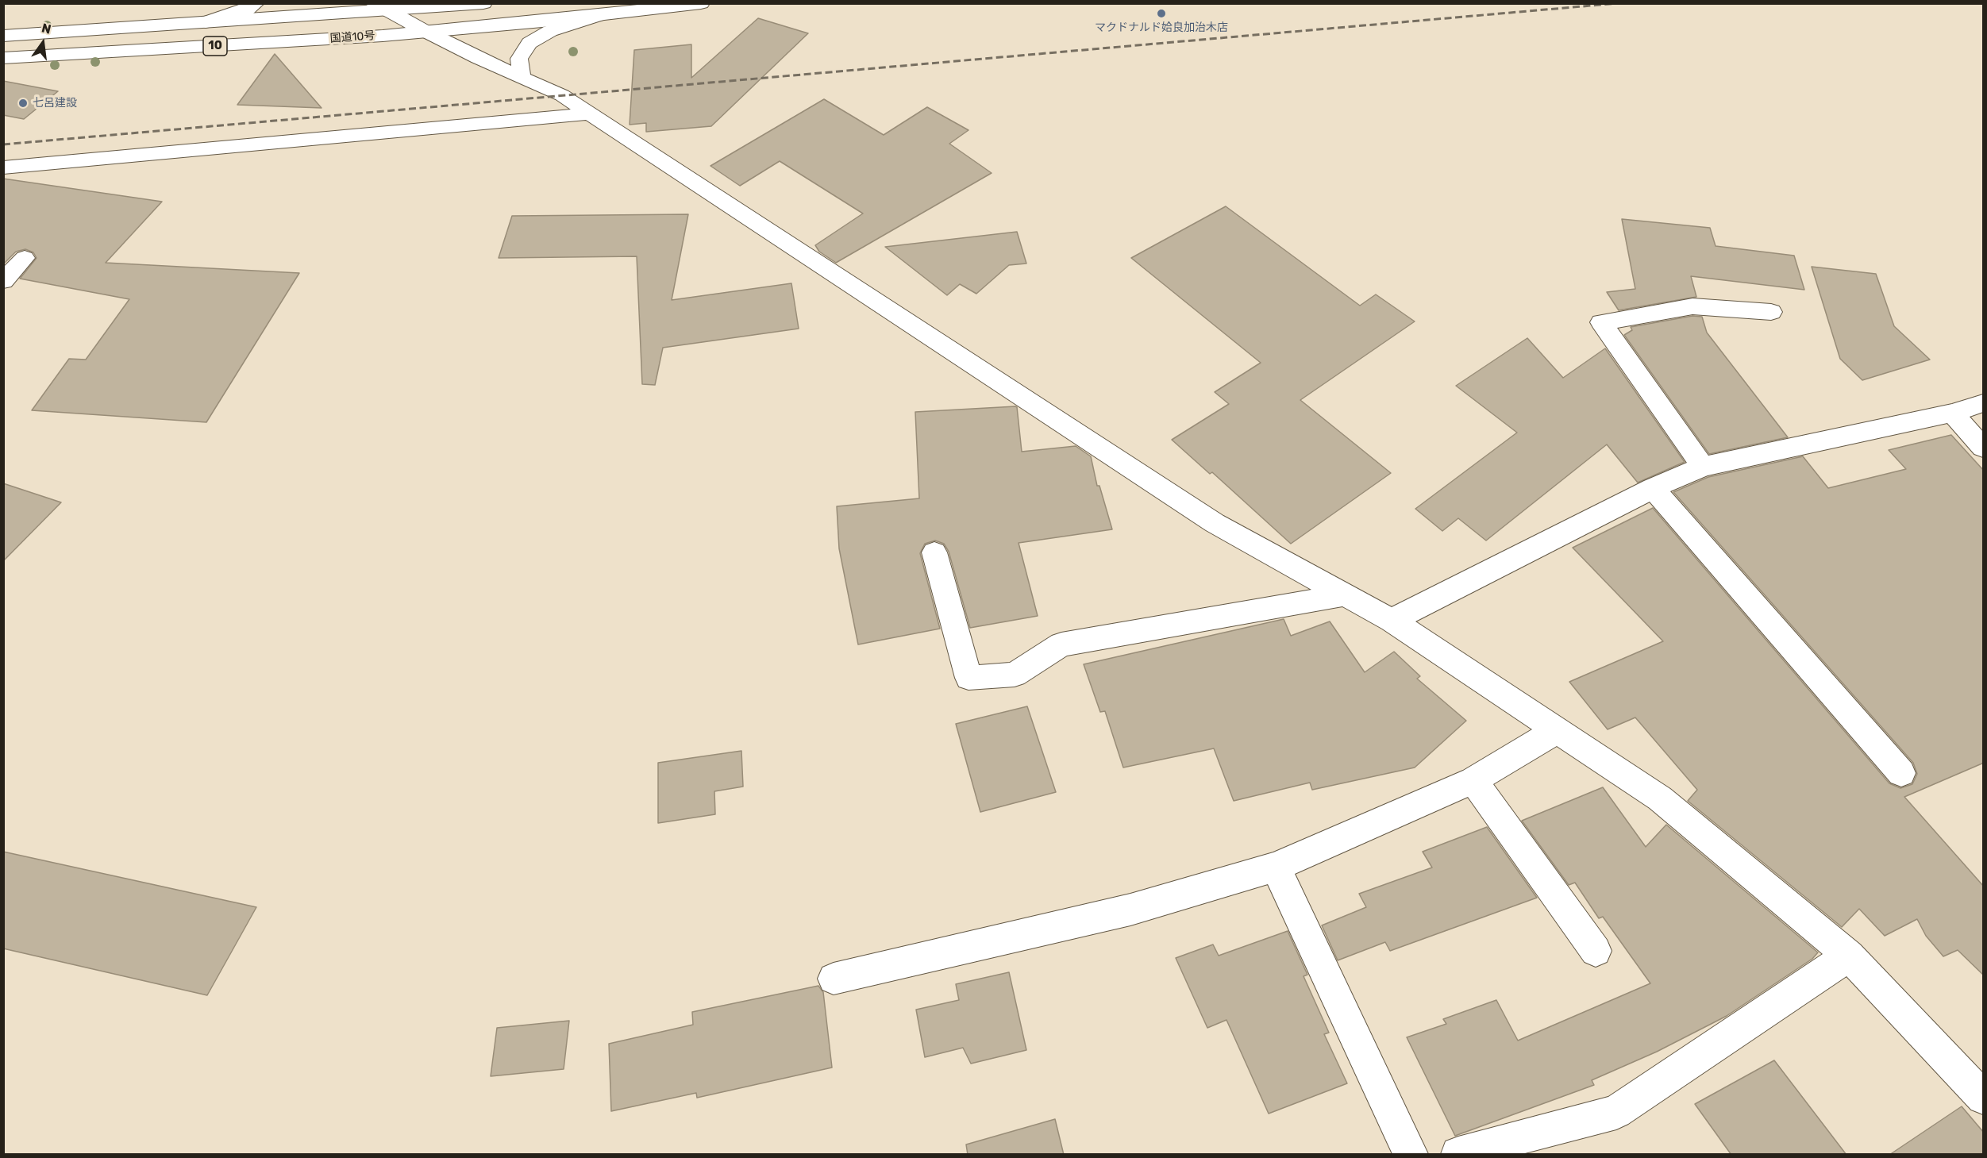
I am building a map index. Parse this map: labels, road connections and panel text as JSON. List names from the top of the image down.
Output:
{
  "streets": {
    "main road": ["国道10号", "10"]
  },
  "places": ["マクドナルド姶良加治木店", "七呂建設"],
  "north": "top"
}
